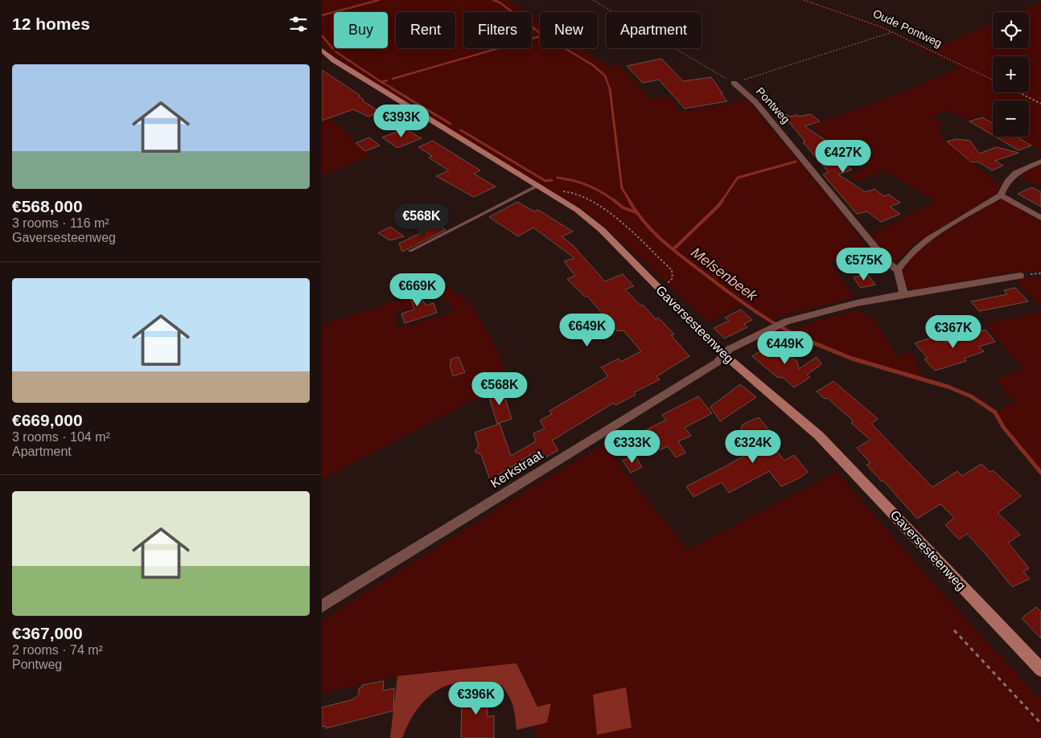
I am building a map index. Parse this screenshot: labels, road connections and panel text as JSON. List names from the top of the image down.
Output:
{
  "streets": {
    "street": ["Pontweg", "Gaversesteenweg", "Kerkstraat"],
    "path": ["Oude Pontweg"]
  },
  "crossings": [
    ["Gaversesteenweg", "Kerkstraat"]
  ],
  "water": ["Melsenbeek"],
  "page": {
    "heading": "12 homes",
    "map_buttons": ["+", "−"],
    "chip": [
      "Buy",
      "Rent",
      "Filters",
      "New",
      "Apartment"
    ],
    "list": [
      {
        "name": "€568,000",
        "note": "3 rooms · 116 m² · Gaversesteenweg"
      },
      {
        "name": "€669,000",
        "note": "3 rooms · 104 m² · Apartment"
      },
      {
        "name": "€367,000",
        "note": "2 rooms · 74 m² · Pontweg"
      }
    ],
    "price": [
      "€393K",
      "€427K",
      "€568K",
      "€575K",
      "€669K",
      "€649K",
      "€367K",
      "€449K",
      "€568K",
      "€333K",
      "€324K",
      "€396K"
    ]
  }
}
